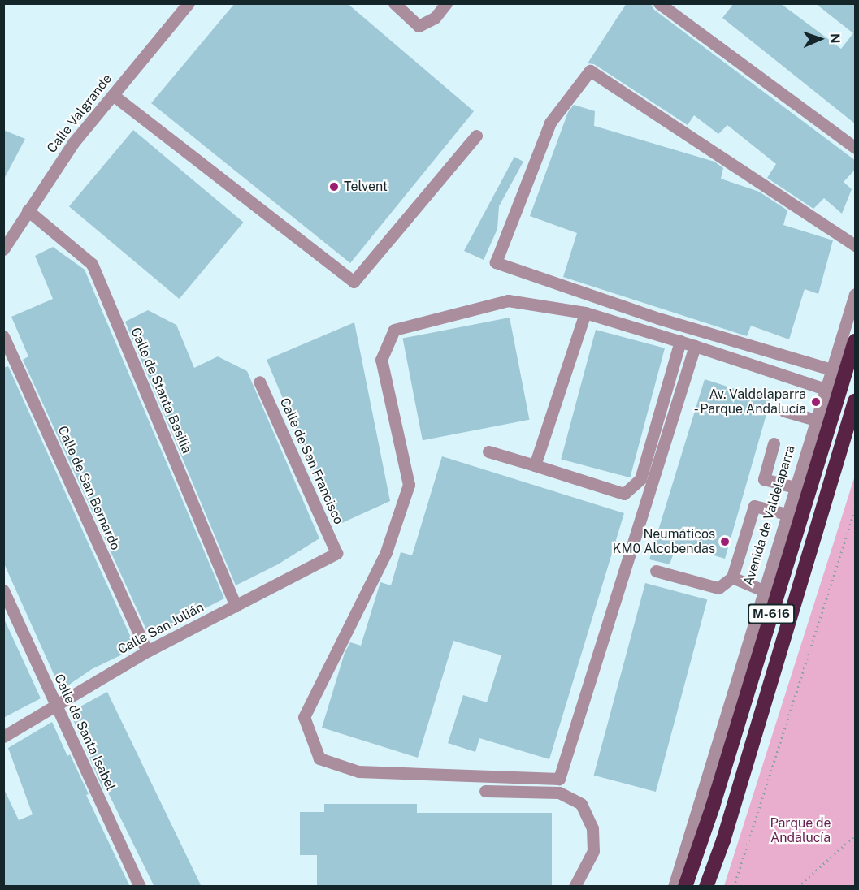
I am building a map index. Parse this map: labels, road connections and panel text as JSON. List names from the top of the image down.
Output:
{
  "streets": {
    "highway": ["M-616"],
    "street": [
      "Calle Valgrande",
      "Calle de Stanta Basilia",
      "Calle de San Francisco",
      "Calle de San Bernardo",
      "Avenida de Valdelaparra",
      "Calle San Julián",
      "Calle de Santa Isabel"
    ]
  },
  "crossings": [
    ["Calle Valgrande", "Calle de Stanta Basilia"],
    ["Calle de Stanta Basilia", "Calle San Julián"],
    ["Calle de San Francisco", "Calle San Julián"],
    ["Calle de San Bernardo", "Calle San Julián"],
    ["Calle San Julián", "Calle de Santa Isabel"]
  ],
  "parks": ["Parque de Andalucía"],
  "places": ["Telvent", "Av. Valdelaparra - Parque Andalucía", "Neumáticos KM0 Alcobendas"],
  "north": "right"
}
